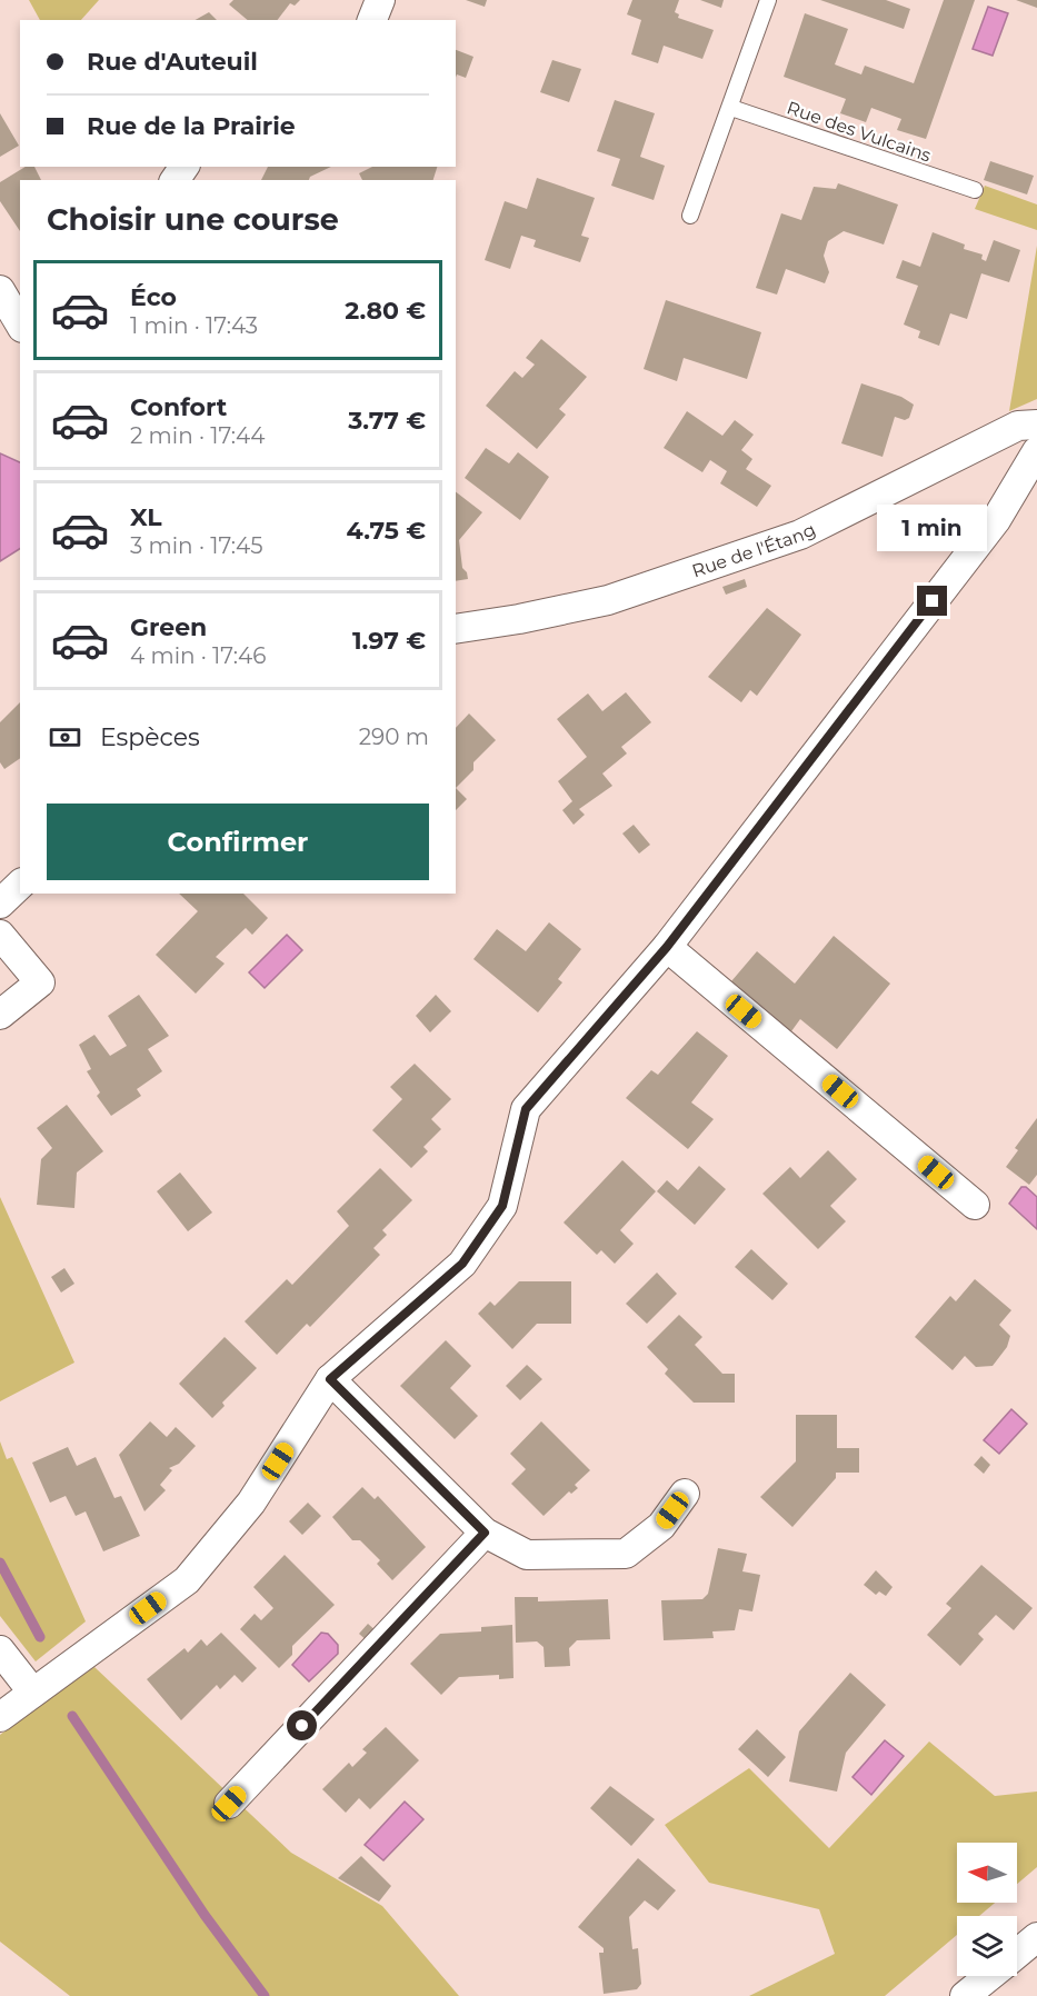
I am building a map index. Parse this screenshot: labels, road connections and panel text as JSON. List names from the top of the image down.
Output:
{
  "streets": {
    "street": ["Rue de l'Étang"],
    "lane": ["Rue des Vulcains"]
  },
  "north": "left",
  "page": {
    "banner": ["Rue d'Auteuil", "Rue de la Prairie"],
    "heading": "Choisir une course",
    "list": [
      {
        "name": "Éco",
        "note": "1 min · 17:43",
        "value": "2.80 €"
      },
      {
        "name": "Confort",
        "note": "2 min · 17:44",
        "value": "3.77 €"
      },
      {
        "name": "XL",
        "note": "3 min · 17:45",
        "value": "4.75 €"
      },
      {
        "name": "Green",
        "note": "4 min · 17:46",
        "value": "1.97 €"
      }
    ],
    "bubble": "1 min",
    "pay": ["Espèces", "290 m"],
    "buttons": "Confirmer"
  }
}
